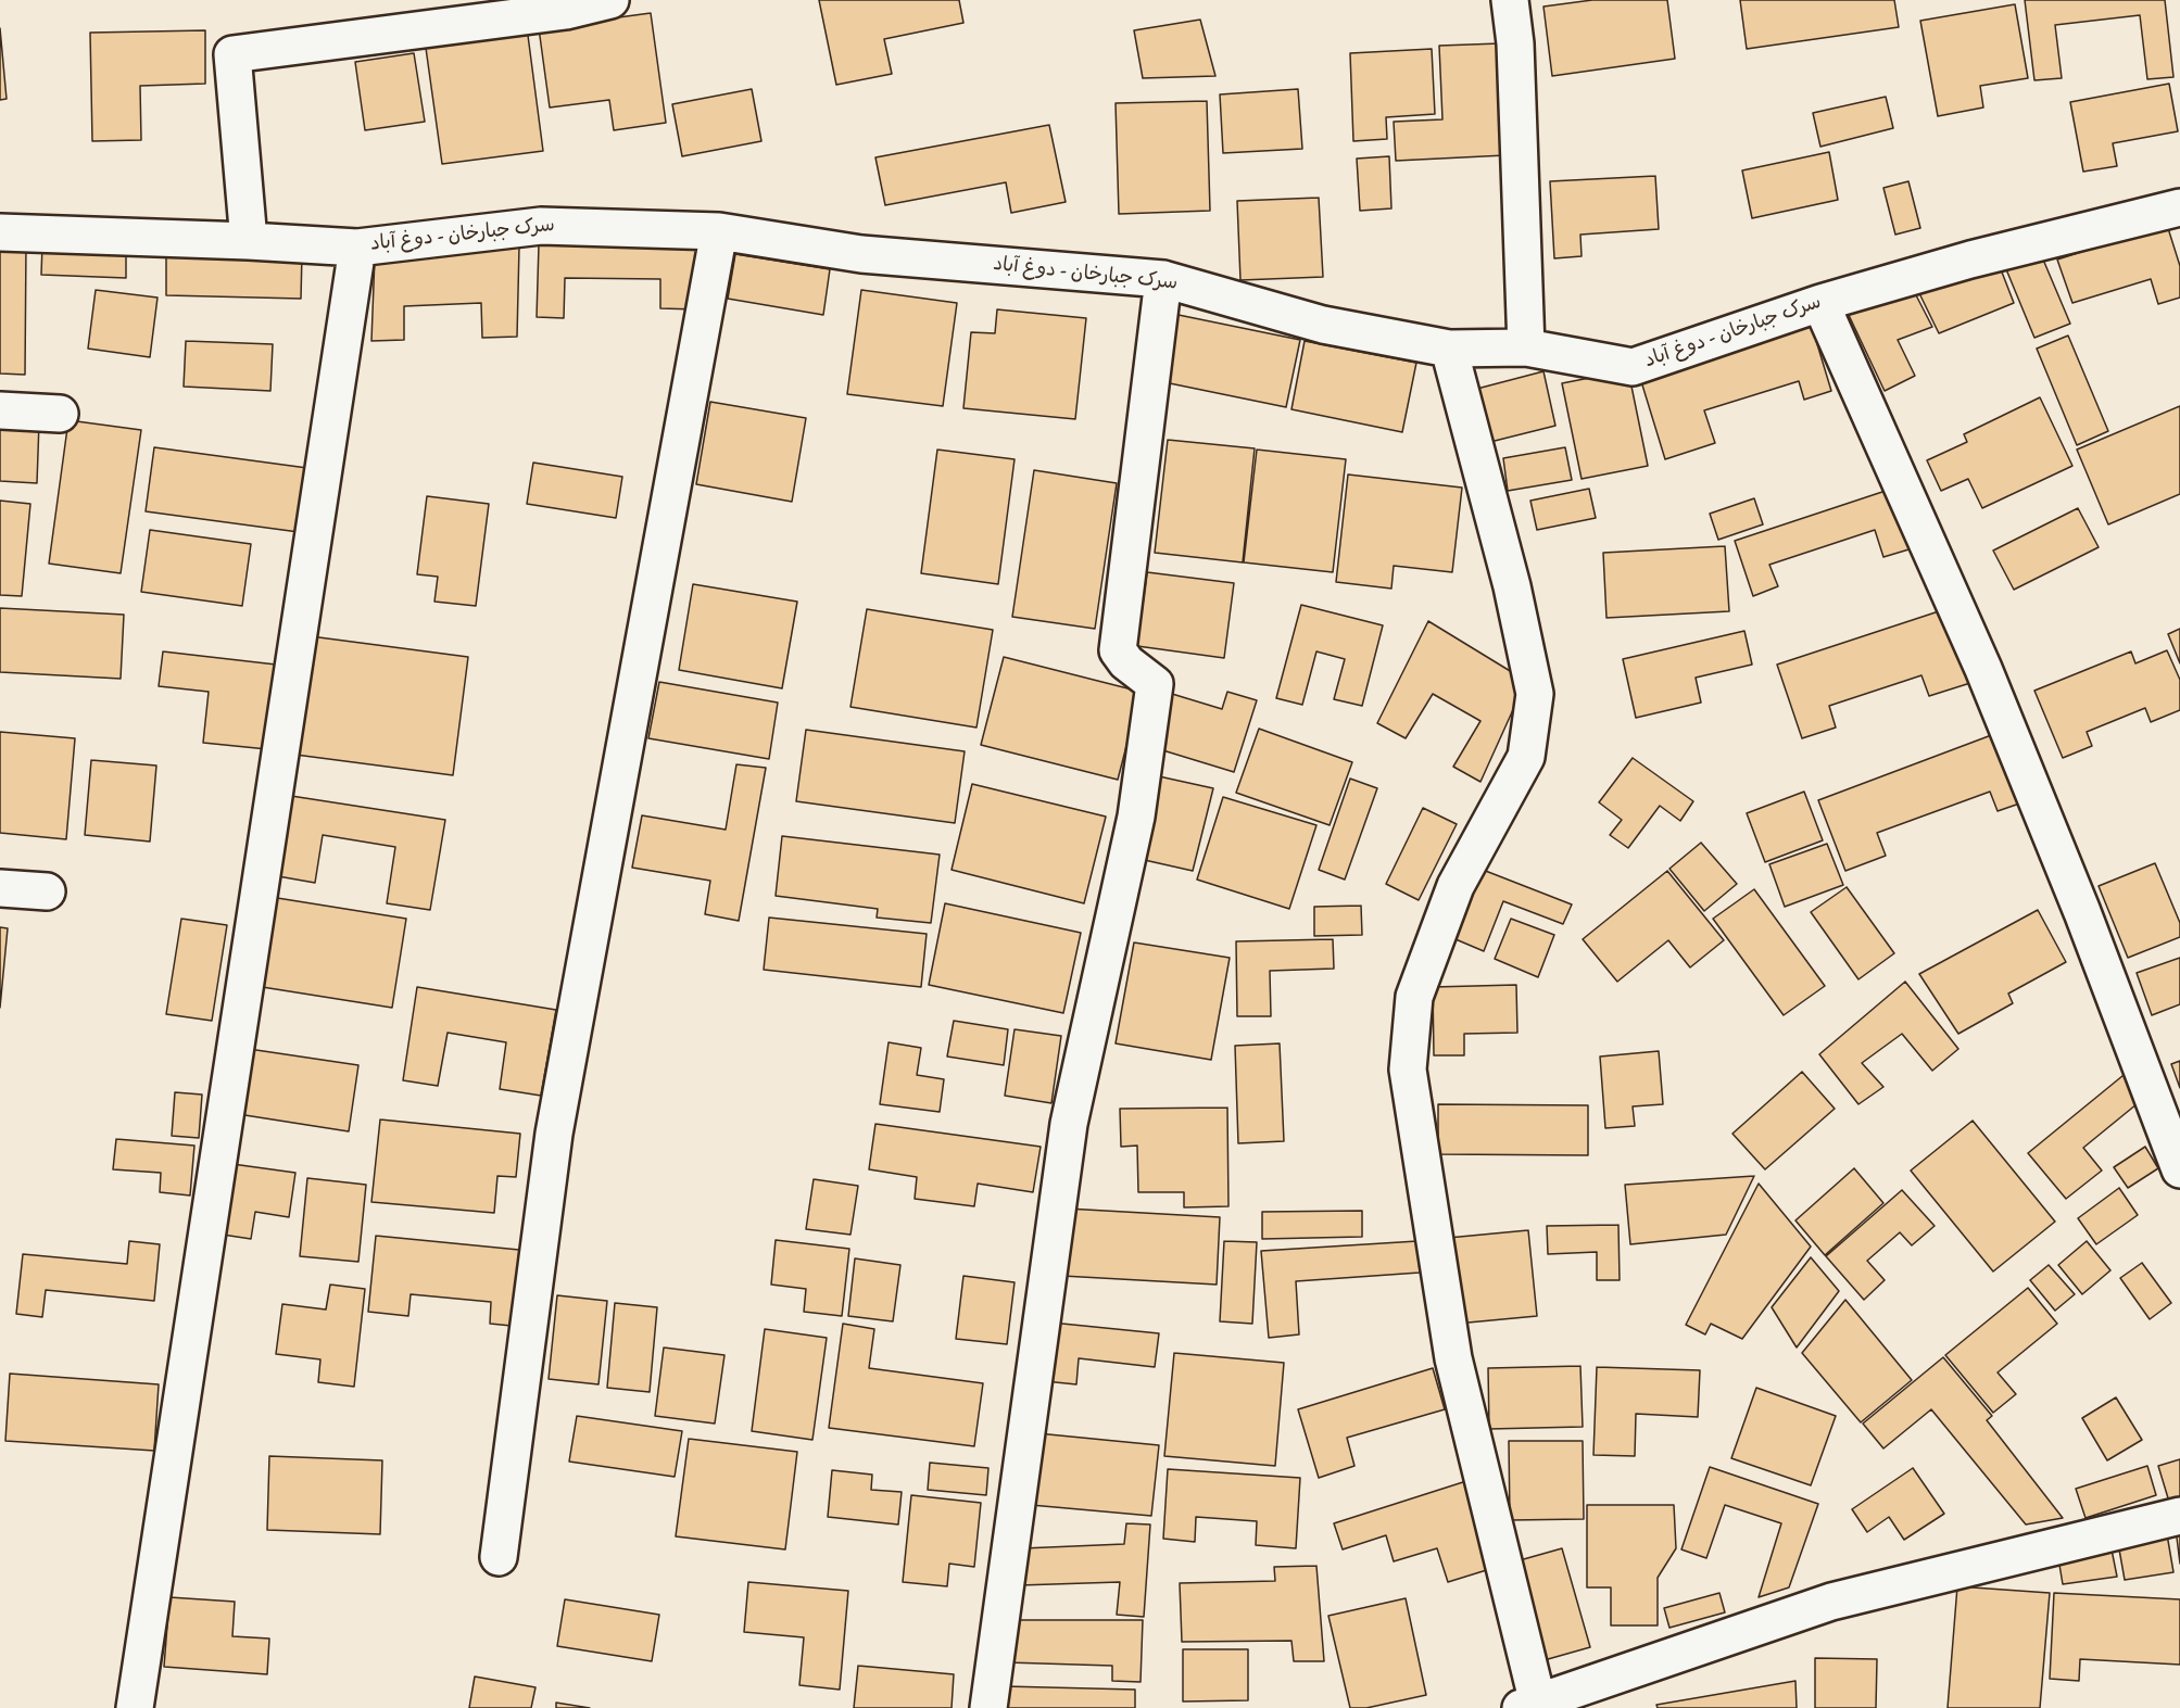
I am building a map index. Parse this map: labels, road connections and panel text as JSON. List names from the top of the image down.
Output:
{
  "streets": {
    "street": ["سرک جبارخان - دوغ آباد"]
  }
}
